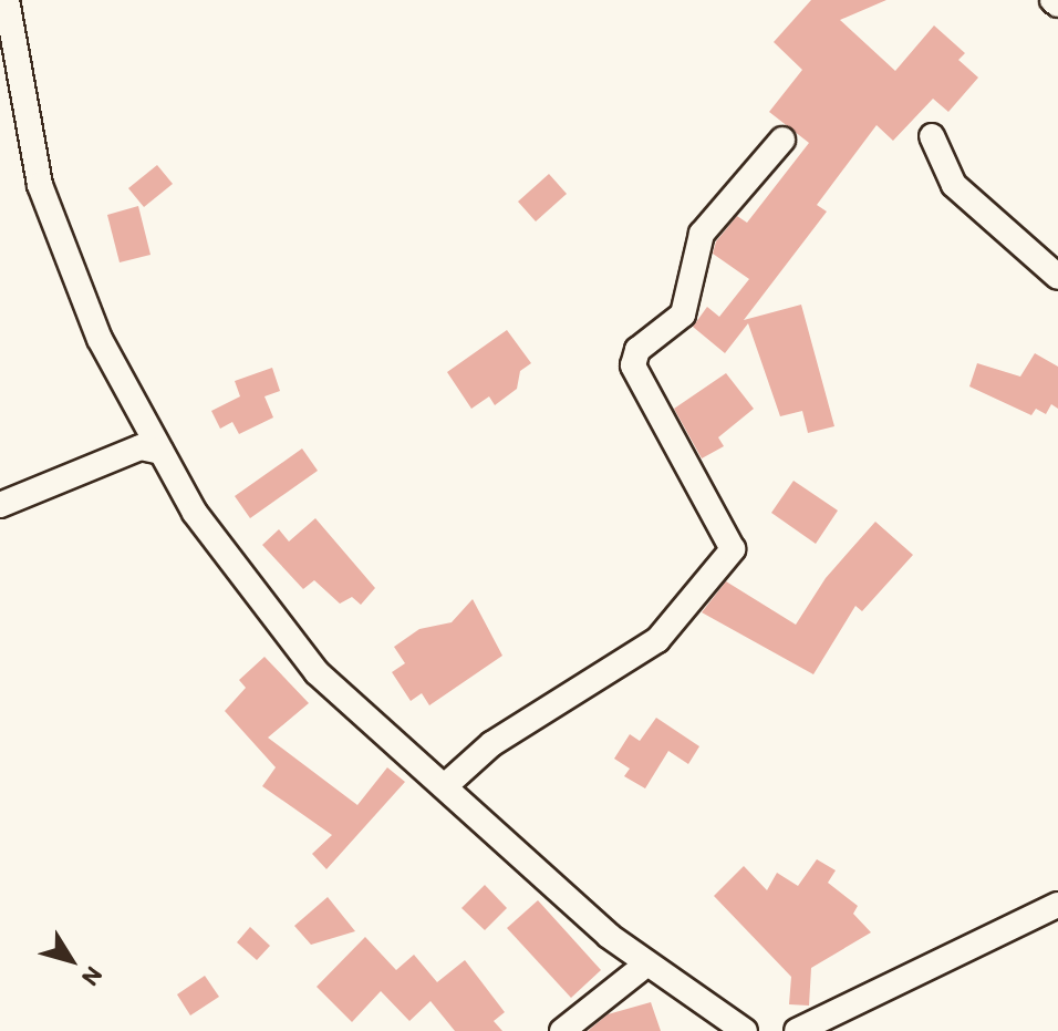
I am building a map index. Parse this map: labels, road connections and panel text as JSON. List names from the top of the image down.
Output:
{
  "north": "bottom right"
}
